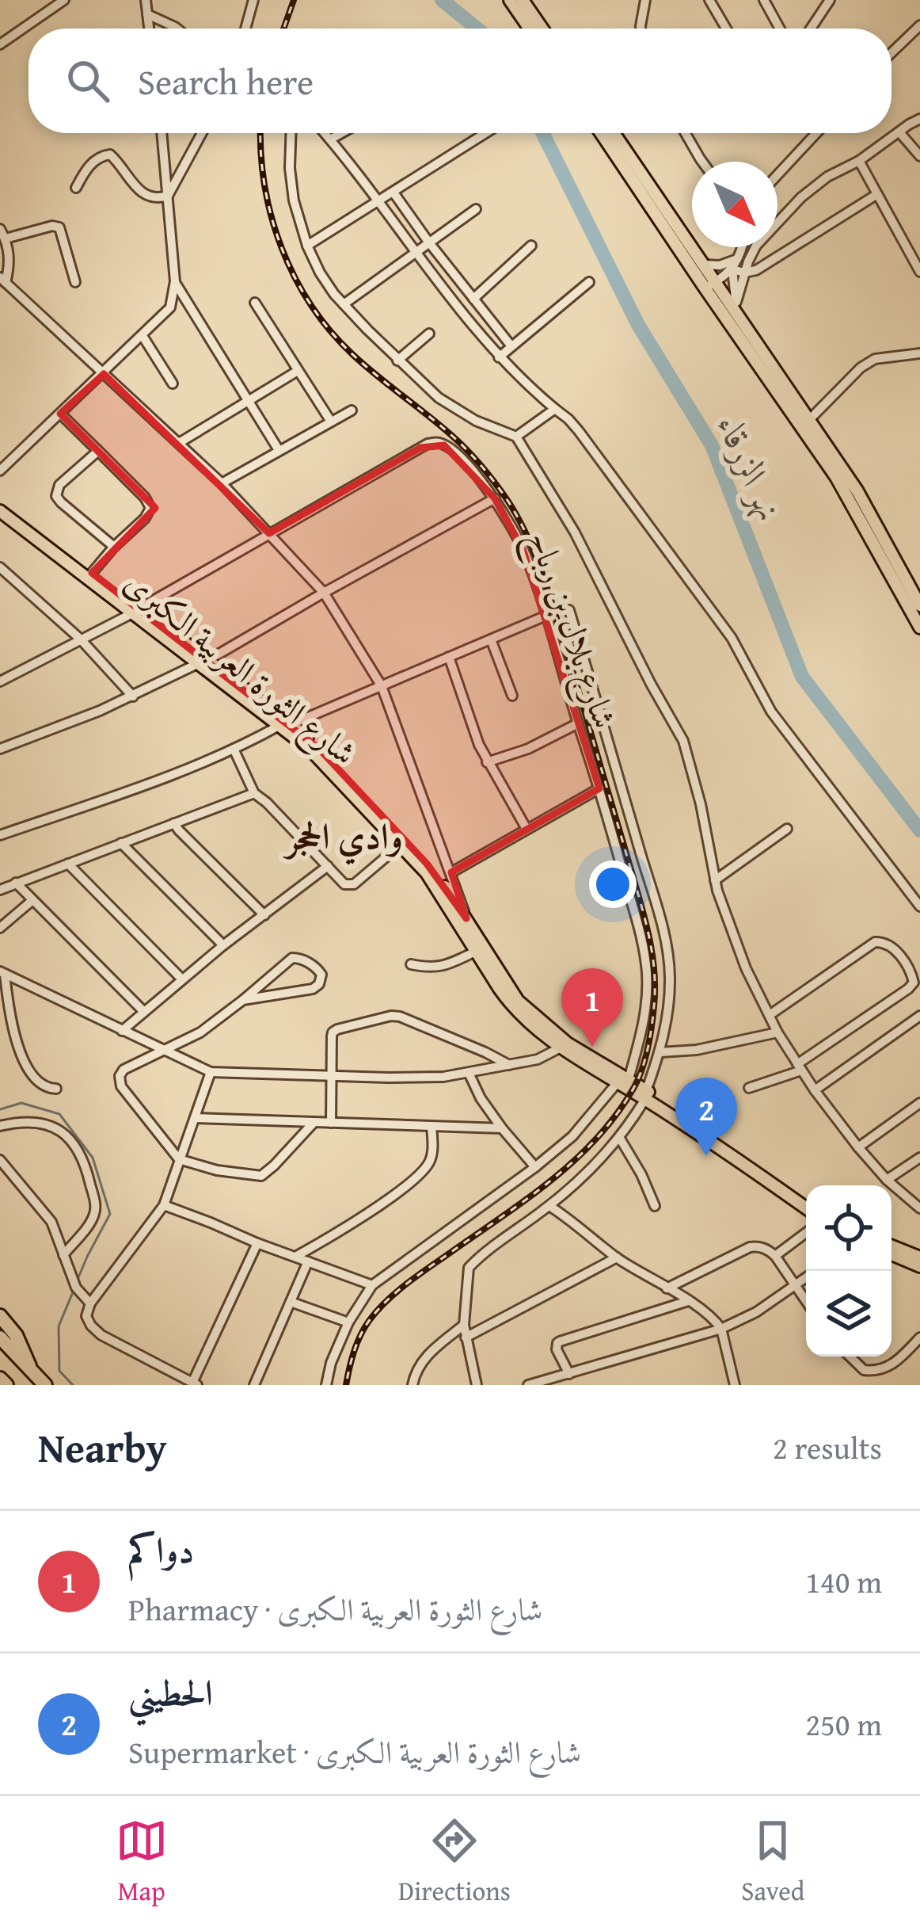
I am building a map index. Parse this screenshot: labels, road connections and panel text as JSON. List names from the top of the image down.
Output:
{
  "streets": {
    "main road": ["شارع الثورة العربية الكبرى"],
    "street": ["شارع بلال بن رباح"]
  },
  "crossings": [
    ["شارع بلال بن رباح", "شارع الثورة العربية الكبرى"]
  ],
  "districts": ["وادي الحجر"],
  "water": ["نهر الزرقاء"],
  "north": "bottom right",
  "page": {
    "search": "Search here",
    "pins": ["1", "2"],
    "heading": ["Nearby", "2 results"],
    "list": [
      {
        "mark": "1",
        "name": "دواكم",
        "note": "Pharmacy · شارع الثورة العربية الكبرى",
        "value": "140 m"
      },
      {
        "mark": "2",
        "name": "الحطيني",
        "note": "Supermarket · شارع الثورة العربية الكبرى",
        "value": "250 m"
      }
    ],
    "nav": ["Map", "Directions", "Saved"]
  }
}
